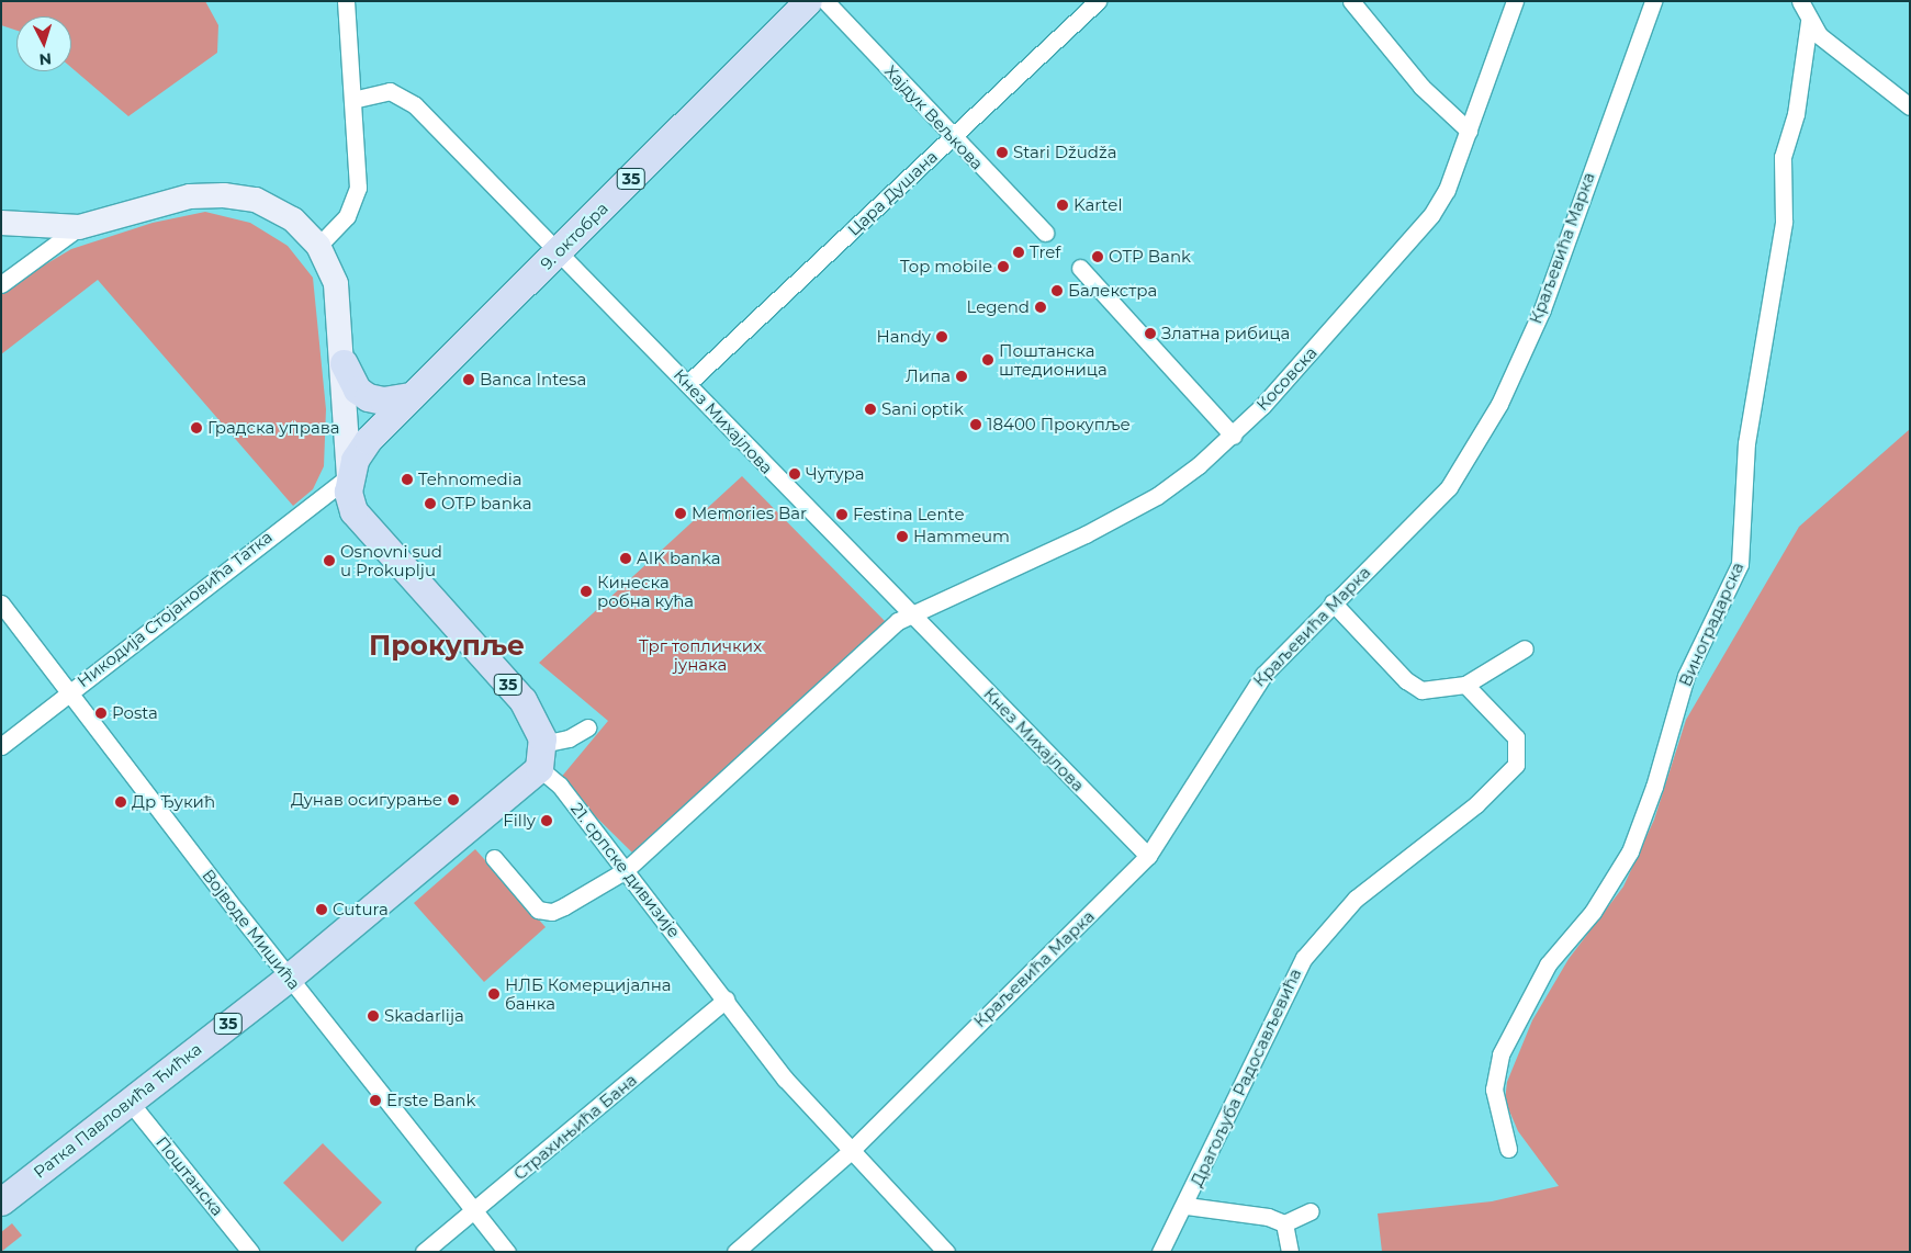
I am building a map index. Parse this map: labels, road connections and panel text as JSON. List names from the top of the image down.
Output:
{
  "streets": {
    "main road": [
      "35",
      "9. октобра",
      "21. српске дивизије",
      "Ратка Павловића Ћићка"
    ],
    "street": [
      "Хајдук Вељкова",
      "Цара Душана",
      "Краљевића Марка",
      "Косовска",
      "Кнез Михајлова",
      "Никодија Стојановића Татка",
      "Виноградарска",
      "Војводе Мишића",
      "Драгољуба Радосављевића",
      "Страхињића Бана",
      "Поштанска"
    ]
  },
  "crossings": [
    ["Хајдук Вељкова", "Цара Душана"],
    ["Цара Душана", "Кнез Михајлова"],
    ["9. октобра", "Кнез Михајлова"],
    ["9. октобра", "Никодија Стојановића Татка"],
    ["9. октобра", "21. српске дивизије"],
    ["Краљевића Марка", "Кнез Михајлова"],
    ["Краљевића Марка", "21. српске дивизије"],
    ["Косовска", "Кнез Михајлова"],
    ["Никодија Стојановића Татка", "21. српске дивизије"],
    ["Никодија Стојановића Татка", "Војводе Мишића"],
    ["21. српске дивизије", "Ратка Павловића Ћићка"],
    ["21. српске дивизије", "Страхињића Бана"],
    ["Војводе Мишића", "Ратка Павловића Ћићка"],
    ["Војводе Мишића", "Страхињића Бана"],
    ["Ратка Павловића Ћићка", "Поштанска"]
  ],
  "districts": ["Прокупље"],
  "parks": ["Трг топличких јунака"],
  "places": [
    "Stari Džudža",
    "Kartel",
    "Tref",
    "OTP Bank",
    "Top mobile",
    "Балекстра",
    "Legend",
    "Златна рибица",
    "Handy",
    "Поштанска штедионица",
    "Липа",
    "Banca Intesa",
    "Sani optik",
    "18400 Прокупље",
    "Градска управа",
    "Чутура",
    "Tehnomedia",
    "OTP banka",
    "Memories Bar",
    "Festina Lente",
    "Hammeum",
    "AIK banka",
    "Osnovni sud u Prokuplju",
    "Кинеска робна кућа",
    "Posta",
    "Дунав осигурање",
    "Др Ђукић",
    "Filly",
    "Cutura",
    "НЛБ Комерцијална банка",
    "Skadarlija",
    "Erste Bank"
  ],
  "north": "bottom"
}
